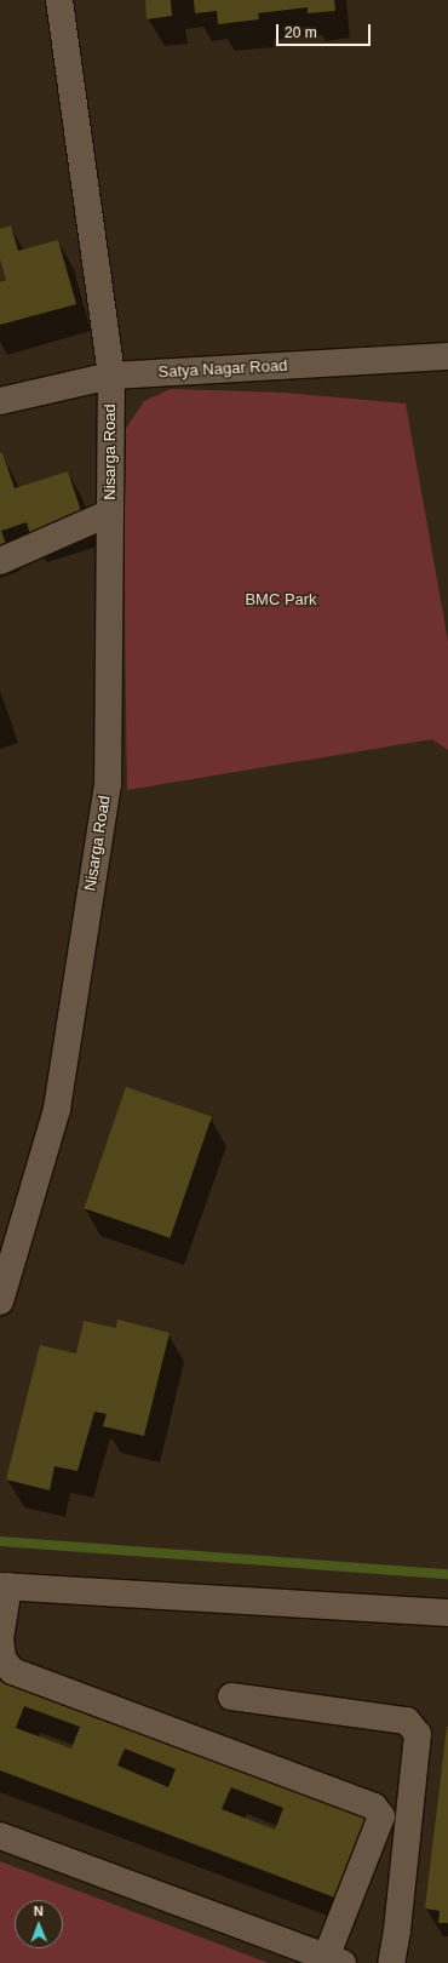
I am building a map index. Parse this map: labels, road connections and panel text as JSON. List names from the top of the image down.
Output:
{
  "streets": {
    "street": ["Satya Nagar Road", "Nisarga Road"]
  },
  "crossings": [
    ["Satya Nagar Road", "Nisarga Road"]
  ],
  "parks": ["BMC Park"],
  "scale_bar": "20 m",
  "north": "top"
}
